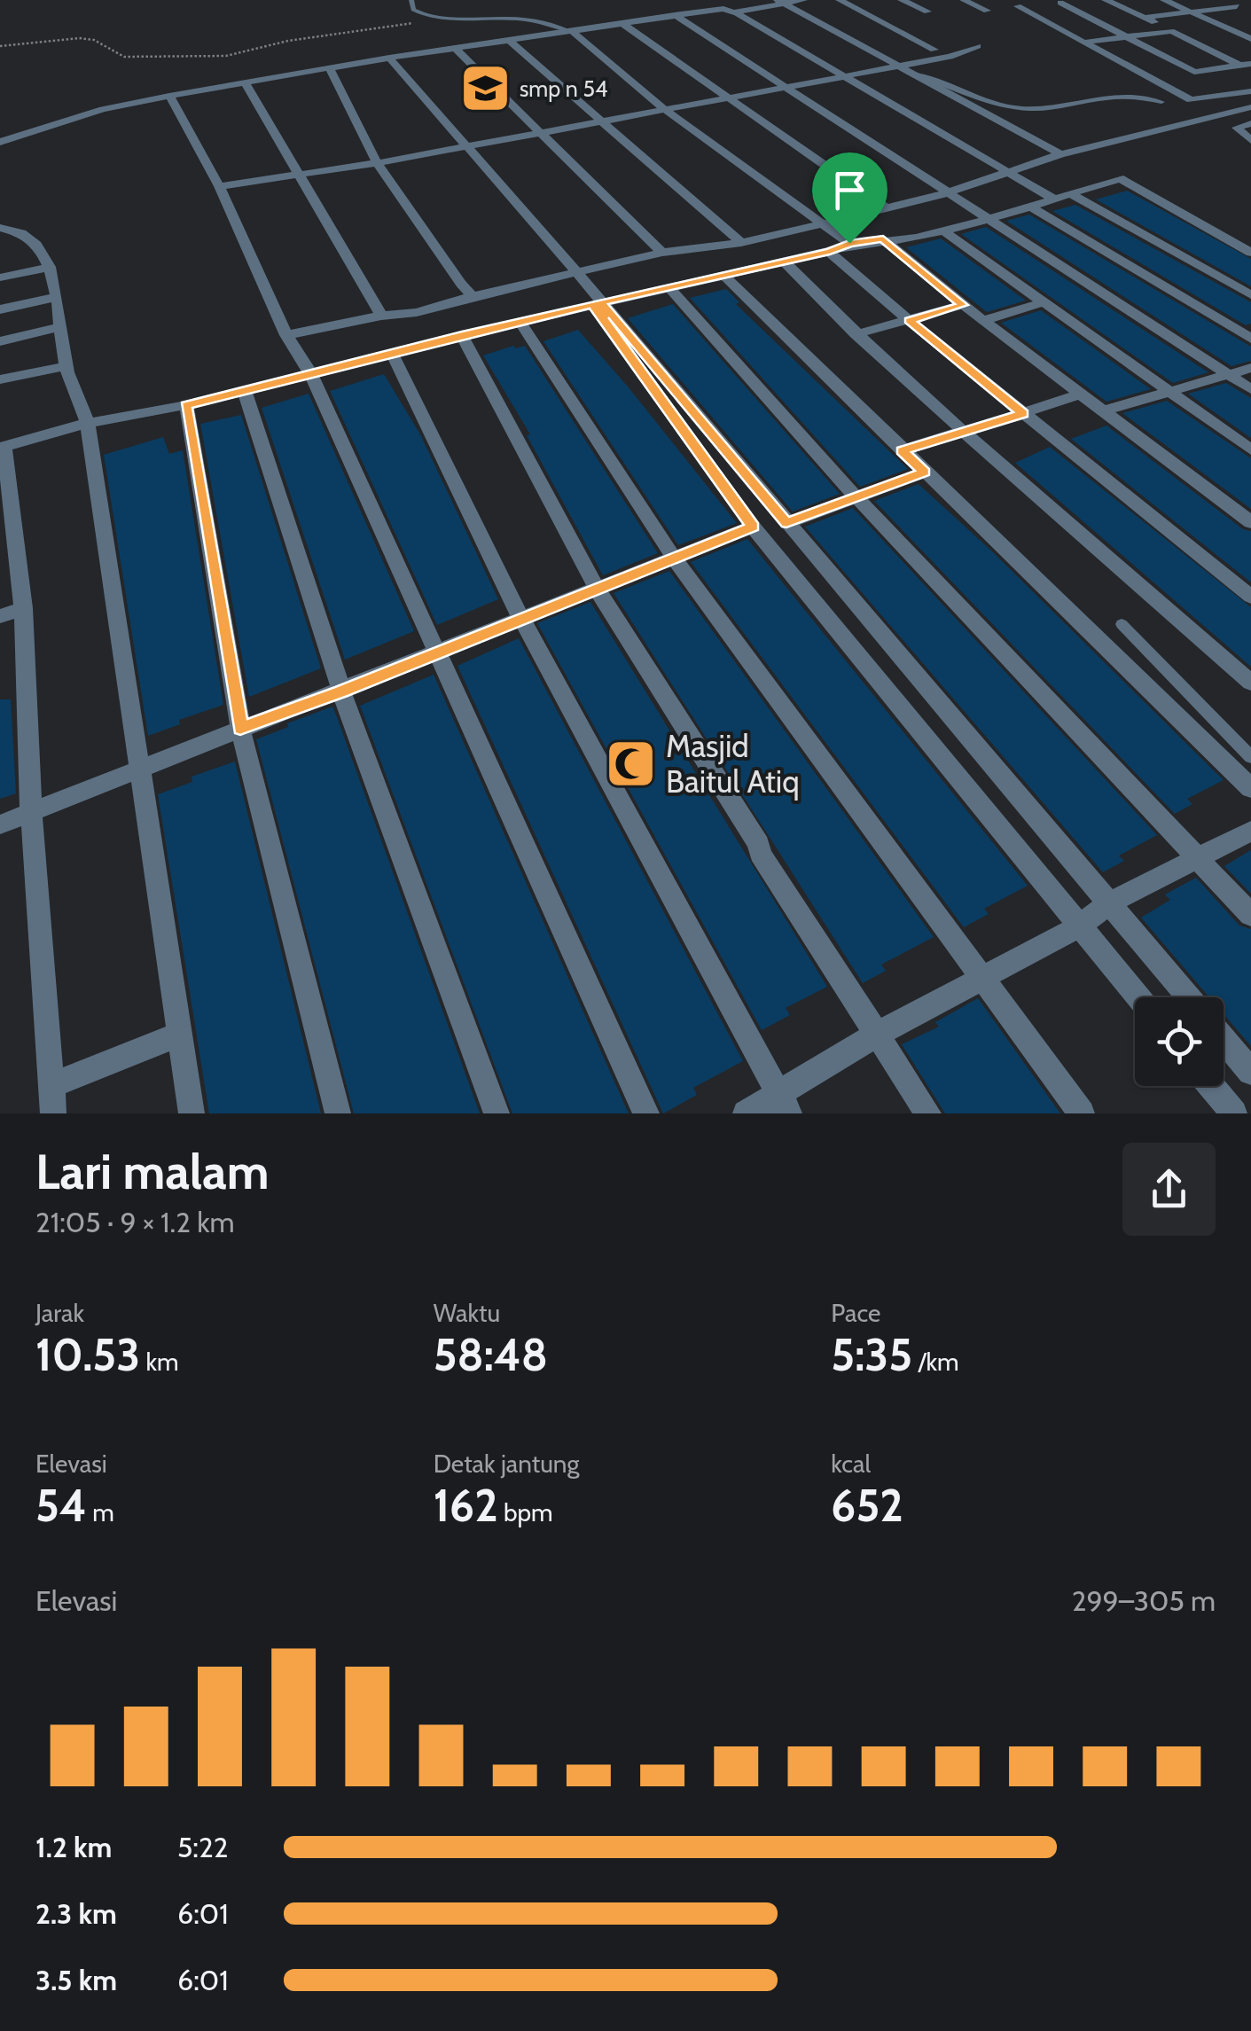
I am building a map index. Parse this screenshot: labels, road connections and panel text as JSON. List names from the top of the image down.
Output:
{
  "places": {
    "school or university": ["smp n 54"],
    "mosque": ["Masjid Baitul Atiq"]
  },
  "page": {
    "heading": ["Lari malam", "21:05 · 9 × 1.2 km"],
    "stats": [
      ["Jarak", "10.53 km"],
      ["Waktu", "58:48"],
      ["Pace", "5:35 /km"],
      ["Elevasi", "54 m"],
      ["Detak jantung", "162 bpm"],
      ["kcal", "652"]
    ],
    "chart": ["Elevasi", "299–305 m"],
    "list": [
      {
        "name": "1.2 km",
        "note": "5:22"
      },
      {
        "name": "2.3 km",
        "note": "6:01"
      },
      {
        "name": "3.5 km",
        "note": "6:01"
      }
    ]
  }
}
